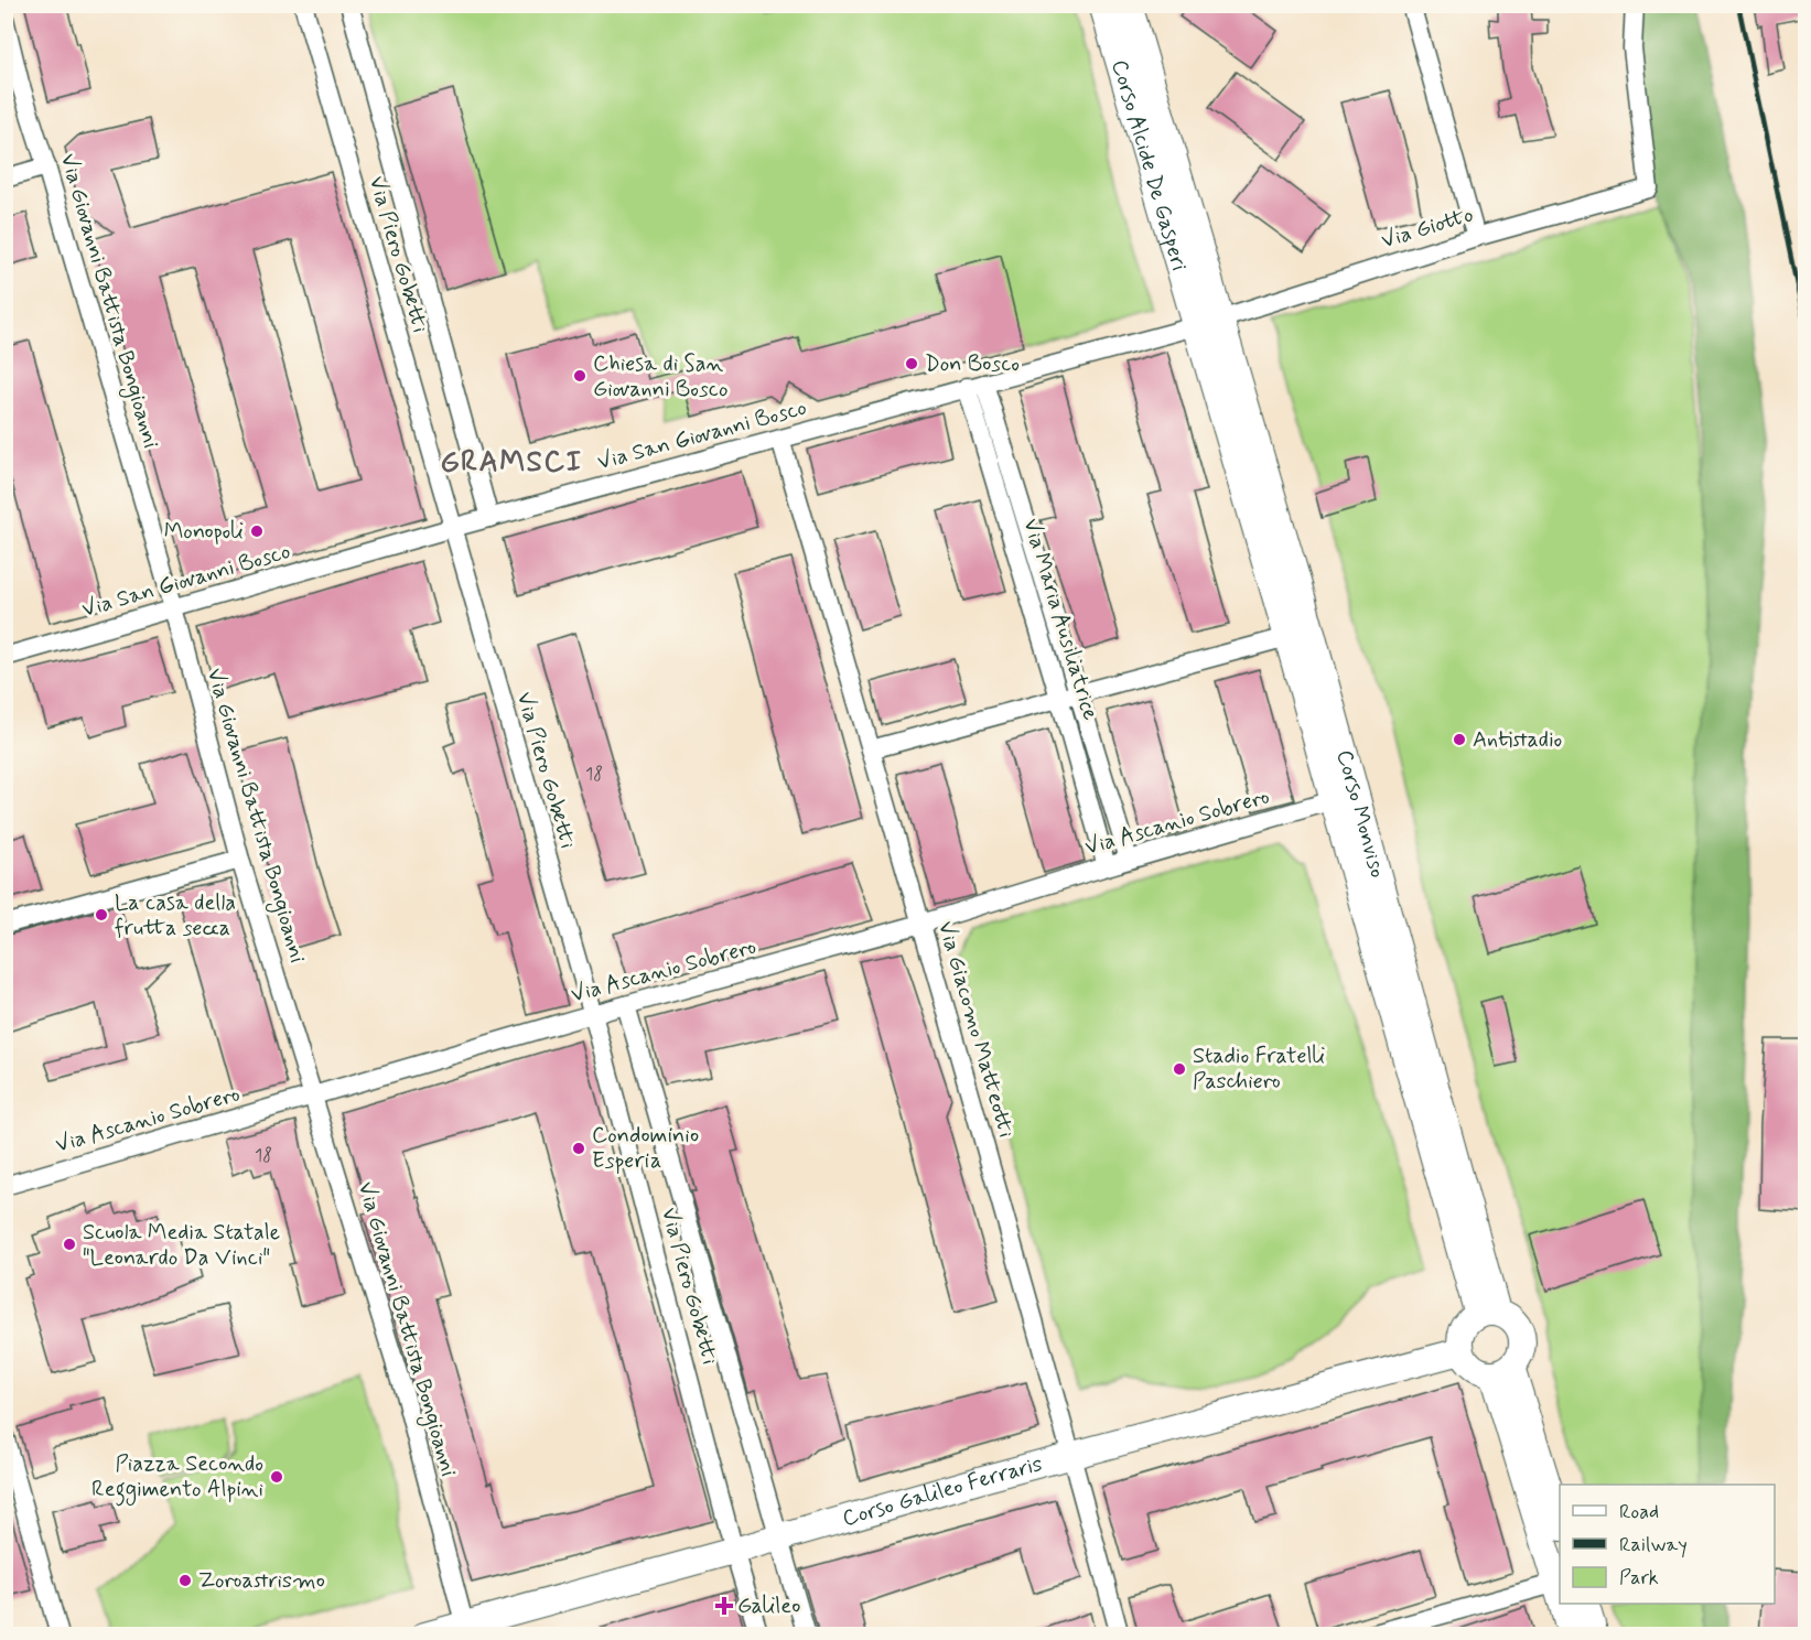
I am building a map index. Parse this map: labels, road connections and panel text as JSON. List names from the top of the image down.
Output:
{
  "streets": {
    "main road": ["Corso Alcide De Gasperi", "Corso Monviso", "Corso Galileo Ferraris"],
    "street": [
      "Via Giotto",
      "Via Piero Gobetti",
      "Via Giovanni Battista Bongioanni",
      "Via San Giovanni Bosco",
      "Via Maria Ausiliatrice",
      "Via Ascanio Sobrero",
      "Via Giacomo Matteotti"
    ]
  },
  "crossings": [
    ["Corso Alcide De Gasperi", "Via Giotto"],
    ["Corso Alcide De Gasperi", "Via San Giovanni Bosco"],
    ["Corso Alcide De Gasperi", "Corso Monviso"],
    ["Via Giotto", "Via San Giovanni Bosco"],
    ["Via Giotto", "Corso Monviso"],
    ["Via Piero Gobetti", "Via San Giovanni Bosco"],
    ["Via Piero Gobetti", "Via Ascanio Sobrero"],
    ["Via Piero Gobetti", "Corso Galileo Ferraris"],
    ["Via Giovanni Battista Bongioanni", "Via San Giovanni Bosco"],
    ["Via Giovanni Battista Bongioanni", "Via Ascanio Sobrero"],
    ["Via Giovanni Battista Bongioanni", "Corso Galileo Ferraris"],
    ["Via San Giovanni Bosco", "Via Maria Ausiliatrice"],
    ["Via San Giovanni Bosco", "Corso Monviso"],
    ["Via San Giovanni Bosco", "Via Giacomo Matteotti"],
    ["Via Maria Ausiliatrice", "Via Ascanio Sobrero"],
    ["Corso Monviso", "Via Ascanio Sobrero"],
    ["Corso Monviso", "Corso Galileo Ferraris"],
    ["Via Ascanio Sobrero", "Via Giacomo Matteotti"],
    ["Via Giacomo Matteotti", "Corso Galileo Ferraris"]
  ],
  "districts": ["GRAMSCI"],
  "places": {
    "other": [
      "Don Bosco",
      "Chiesa di San Giovanni Bosco",
      "Monopoli",
      "Antistadio",
      "La casa della frutta secca",
      "Stadio Fratelli Paschiero",
      "Condominio Esperia",
      "Scuola Media Statale \"Leonardo Da Vinci\"",
      "Piazza Secondo Reggimento Alpini",
      "Zoroastrismo"
    ],
    "health": ["Galileo"]
  },
  "house_numbers": ["18", "18"],
  "legend": ["Road", "Railway", "Park"]
}
